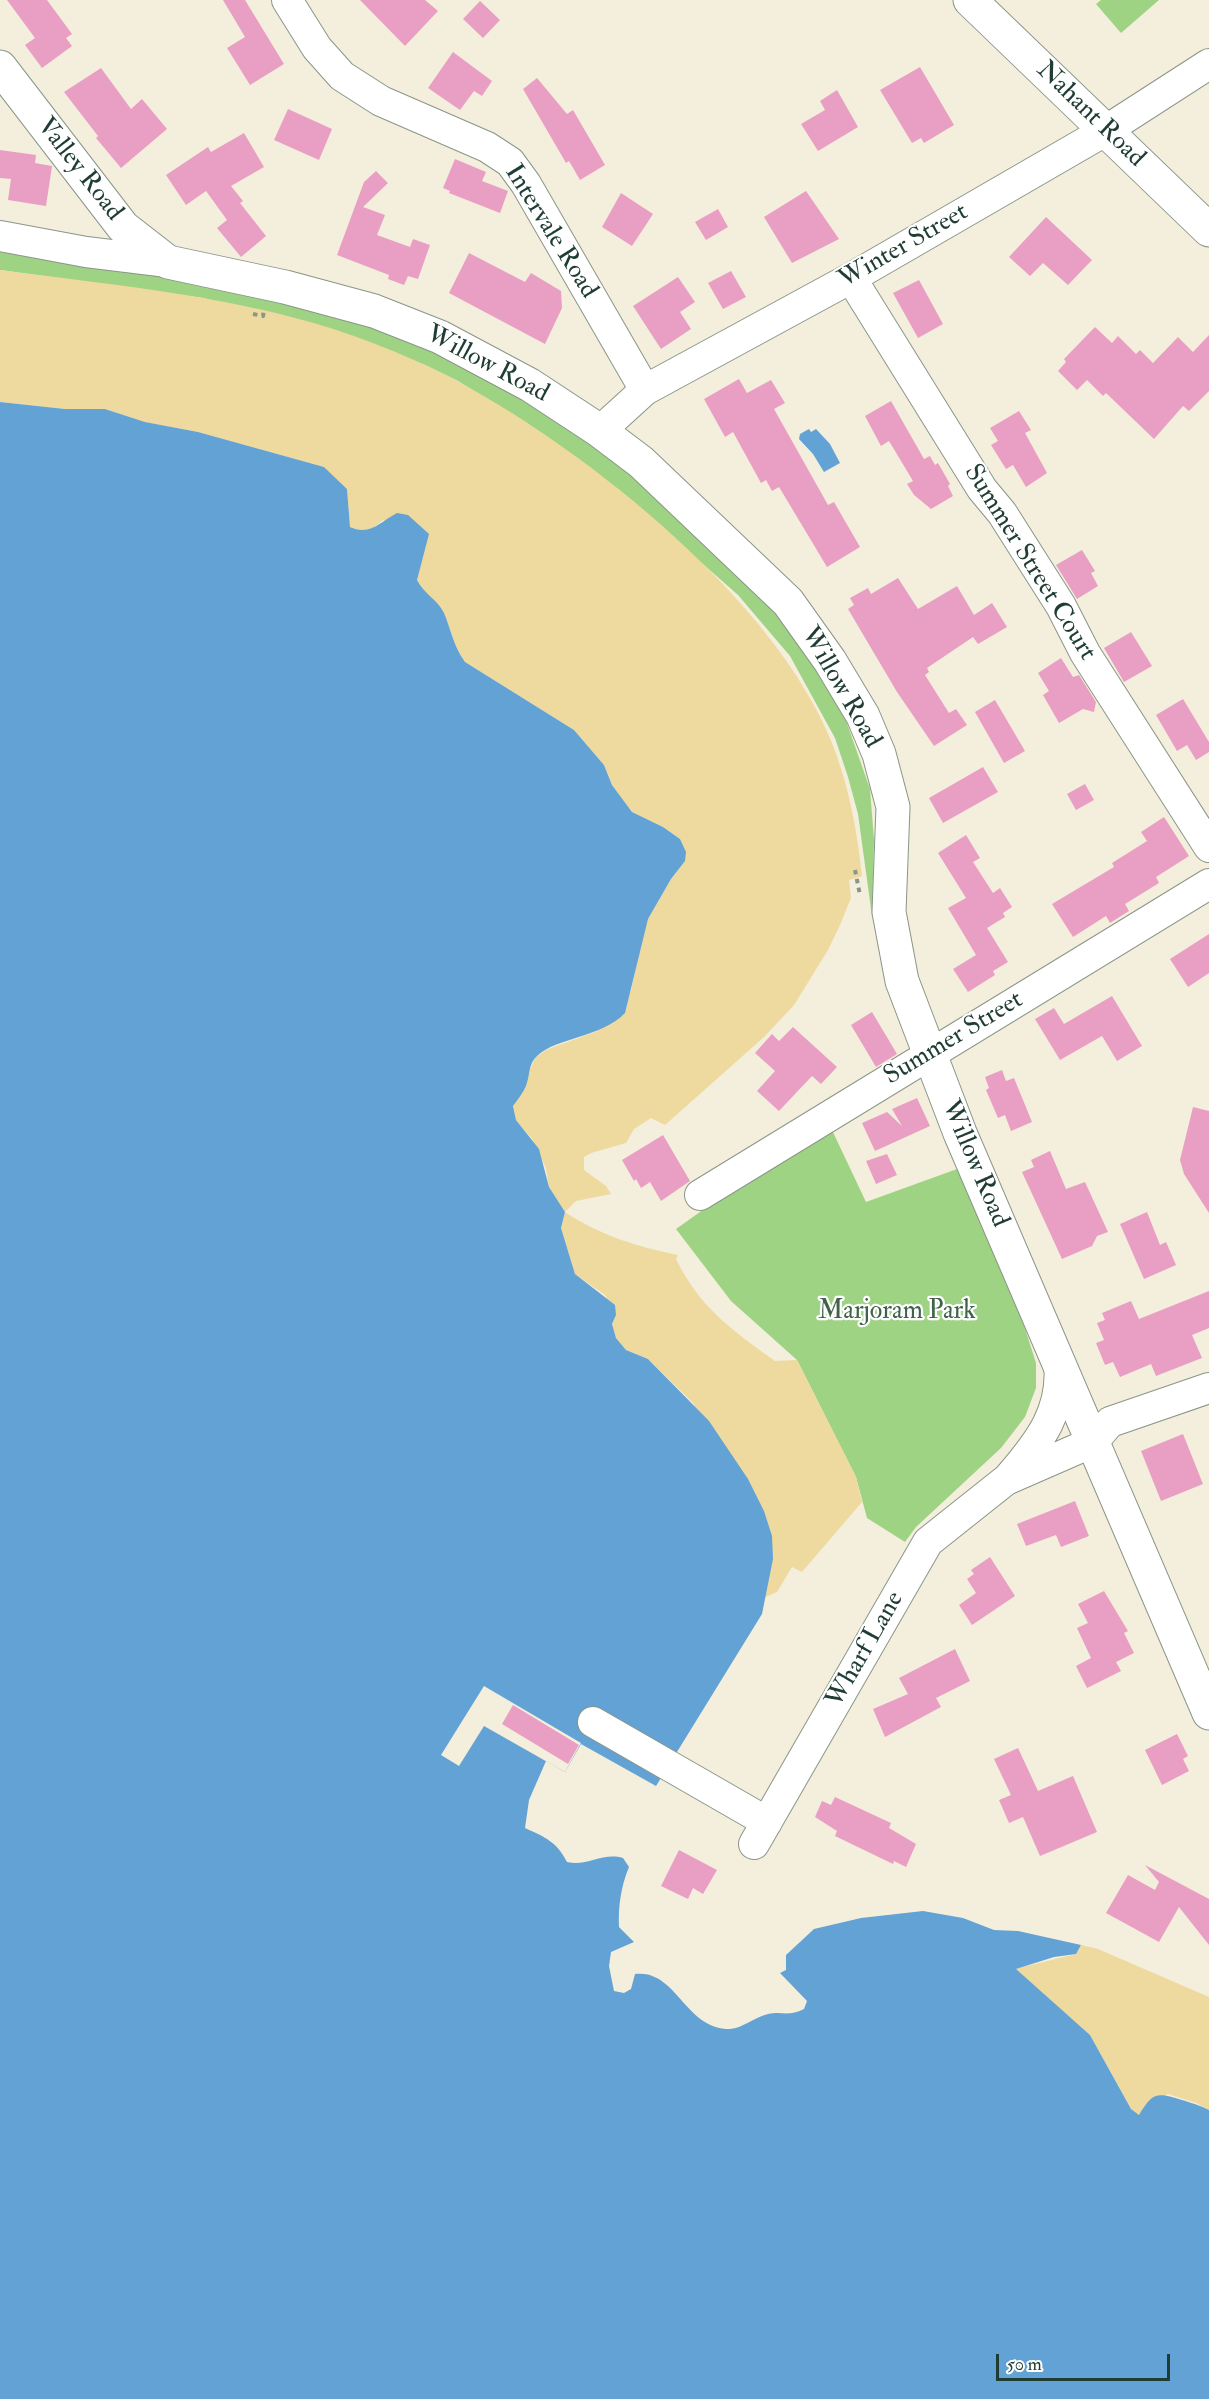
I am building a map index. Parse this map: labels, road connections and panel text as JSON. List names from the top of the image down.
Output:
{
  "streets": {
    "main road": ["Nahant Road", "Valley Road", "Willow Road"],
    "street": [
      "Intervale Road",
      "Winter Street",
      "Summer Street Court",
      "Summer Street",
      "Wharf Lane"
    ]
  },
  "crossings": [
    ["Nahant Road", "Winter Street"],
    ["Valley Road", "Willow Road"],
    ["Intervale Road", "Winter Street"],
    ["Winter Street", "Willow Road"],
    ["Winter Street", "Summer Street Court"],
    ["Willow Road", "Summer Street"],
    ["Willow Road", "Wharf Lane"]
  ],
  "parks": ["Marjoram Park"],
  "scale_bar": "50 m"
}
